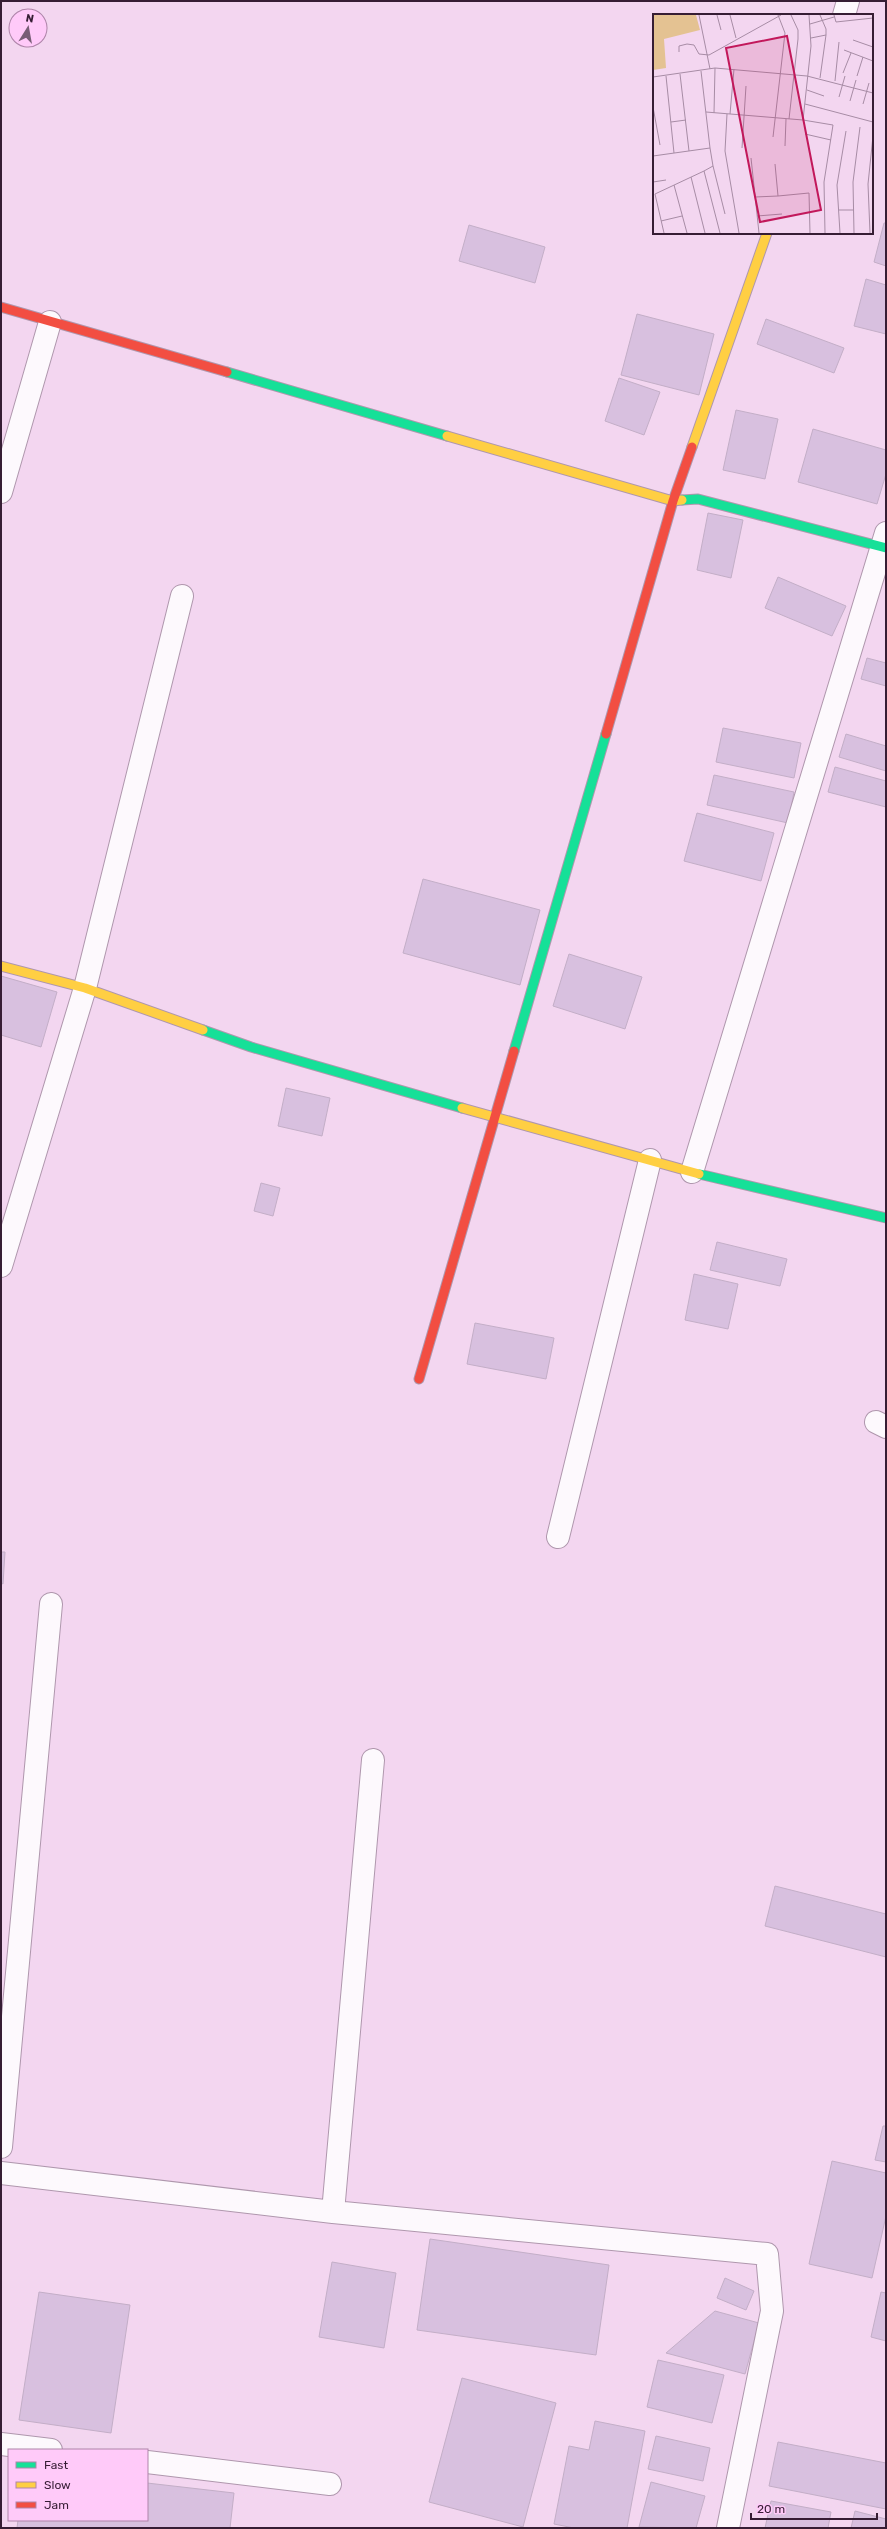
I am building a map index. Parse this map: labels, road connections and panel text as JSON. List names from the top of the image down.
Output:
{
  "legend": ["Fast", "Slow", "Jam"],
  "scale_bar": "20 m",
  "north": "top"
}
